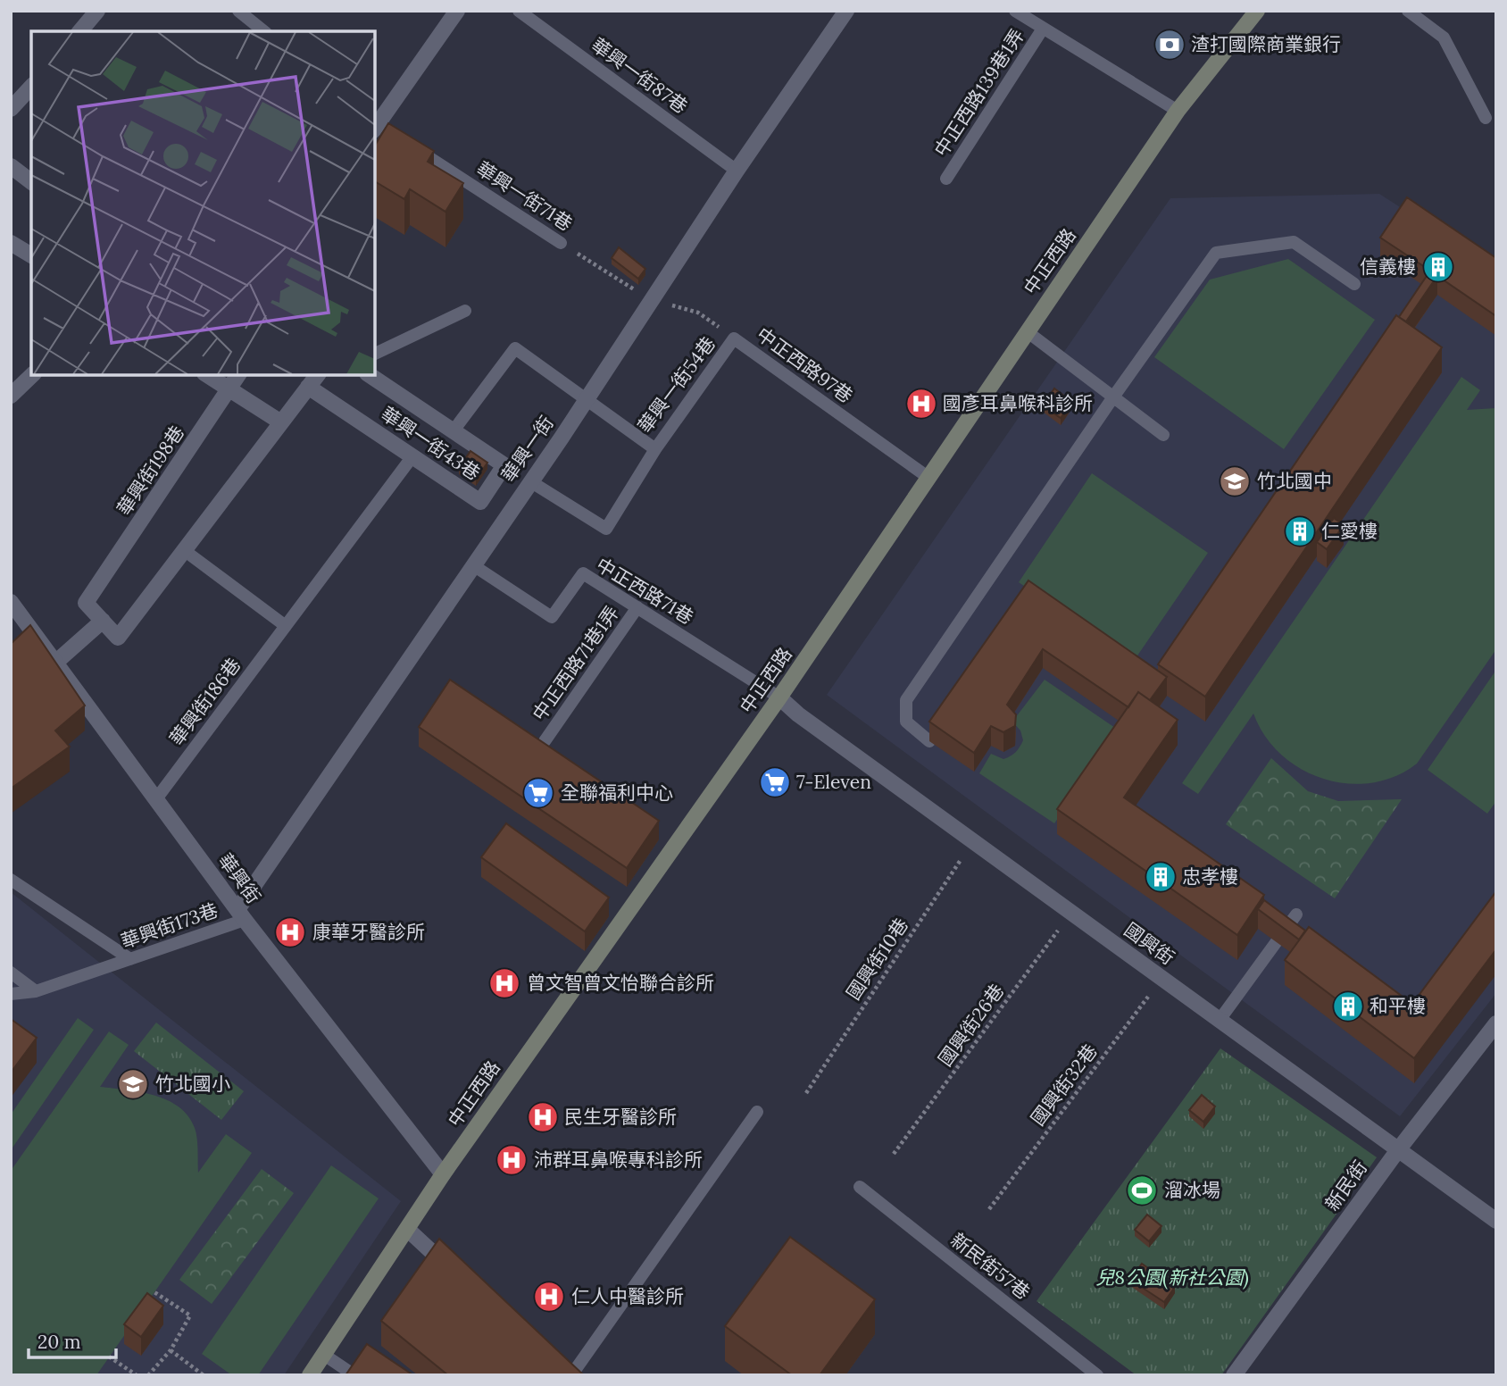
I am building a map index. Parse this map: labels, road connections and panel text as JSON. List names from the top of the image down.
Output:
{
  "streets": {
    "main road": ["中正西路"],
    "street": [
      "華興一街43巷",
      "華興一街",
      "華興街198巷",
      "華興街",
      "國興街",
      "新民街"
    ],
    "lane": [
      "華興一街87巷",
      "中正西路139巷1弄",
      "華興一街71巷",
      "中正西路97巷",
      "華興一街54巷",
      "中正西路71巷",
      "中正西路71巷1弄",
      "華興街186巷",
      "華興街173巷",
      "新民街57巷"
    ],
    "path": ["國興街10巷", "國興街26巷", "國興街32巷"]
  },
  "crossings": [
    ["華興一街87巷", "華興一街"],
    ["華興一街71巷", "中正西路97巷"],
    ["華興一街71巷", "華興一街"],
    ["中正西路", "中正西路97巷"],
    ["中正西路", "中正西路71巷"],
    ["中正西路", "華興街"],
    ["中正西路", "國興街"],
    ["中正西路97巷", "華興一街54巷"],
    ["中正西路97巷", "華興一街"],
    ["華興一街54巷", "華興一街43巷"],
    ["華興一街54巷", "華興一街"],
    ["華興一街43巷", "華興街186巷"],
    ["華興一街", "中正西路71巷"],
    ["華興一街", "華興街"],
    ["華興一街", "華興街173巷"],
    ["中正西路71巷", "中正西路71巷1弄"],
    ["中正西路71巷", "國興街"],
    ["華興街186巷", "華興街"],
    ["華興街", "華興街173巷"],
    ["國興街", "國興街10巷"],
    ["國興街", "國興街26巷"],
    ["國興街", "國興街32巷"],
    ["國興街", "新民街"]
  ],
  "parks": ["兒8公園(新社公園)"],
  "places": {
    "bank": ["渣打國際商業銀行"],
    "building": [
      "信義樓",
      "仁愛樓",
      "忠孝樓",
      "和平樓"
    ],
    "hospital": [
      "國彥耳鼻喉科診所",
      "康華牙醫診所",
      "曾文智曾文怡聯合診所",
      "民生牙醫診所",
      "沛群耳鼻喉專科診所",
      "仁人中醫診所"
    ],
    "school or university": ["竹北國中", "竹北國小"],
    "supermarket": ["7-Eleven", "全聯福利中心"],
    "sports": ["溜冰場"]
  },
  "scale_bar": "20 m"
}
